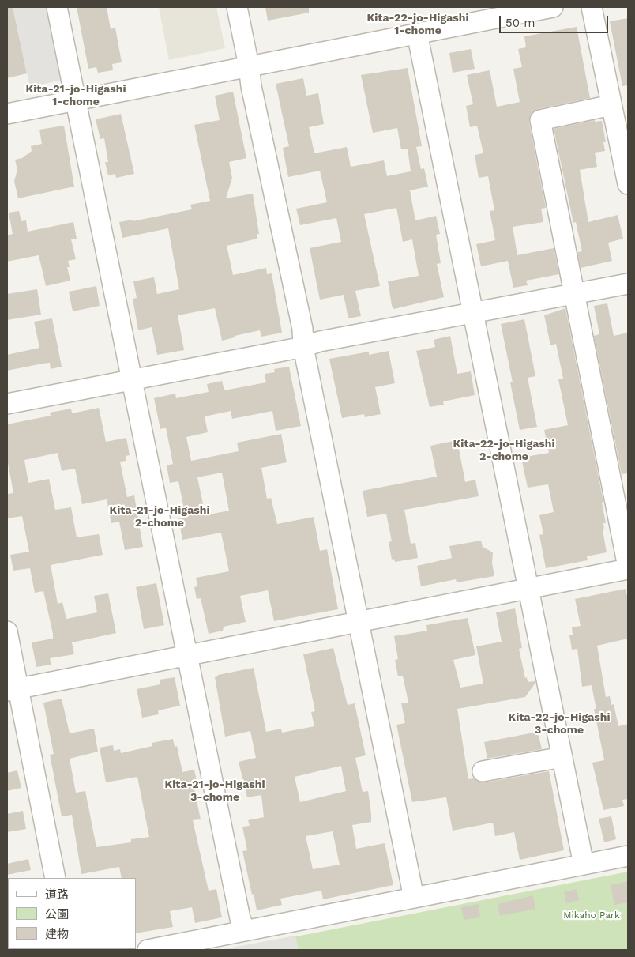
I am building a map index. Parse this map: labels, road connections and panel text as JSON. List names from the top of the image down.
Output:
{
  "districts": [
    "Kita-22-jo-Higashi 1-chome",
    "Kita-21-jo-Higashi 1-chome",
    "Kita-22-jo-Higashi 2-chome",
    "Kita-21-jo-Higashi 2-chome",
    "Kita-22-jo-Higashi 3-chome",
    "Kita-21-jo-Higashi 3-chome"
  ],
  "parks": ["Mikaho Park"],
  "legend": ["道路", "公園", "建物"],
  "scale_bar": "50 m"
}
